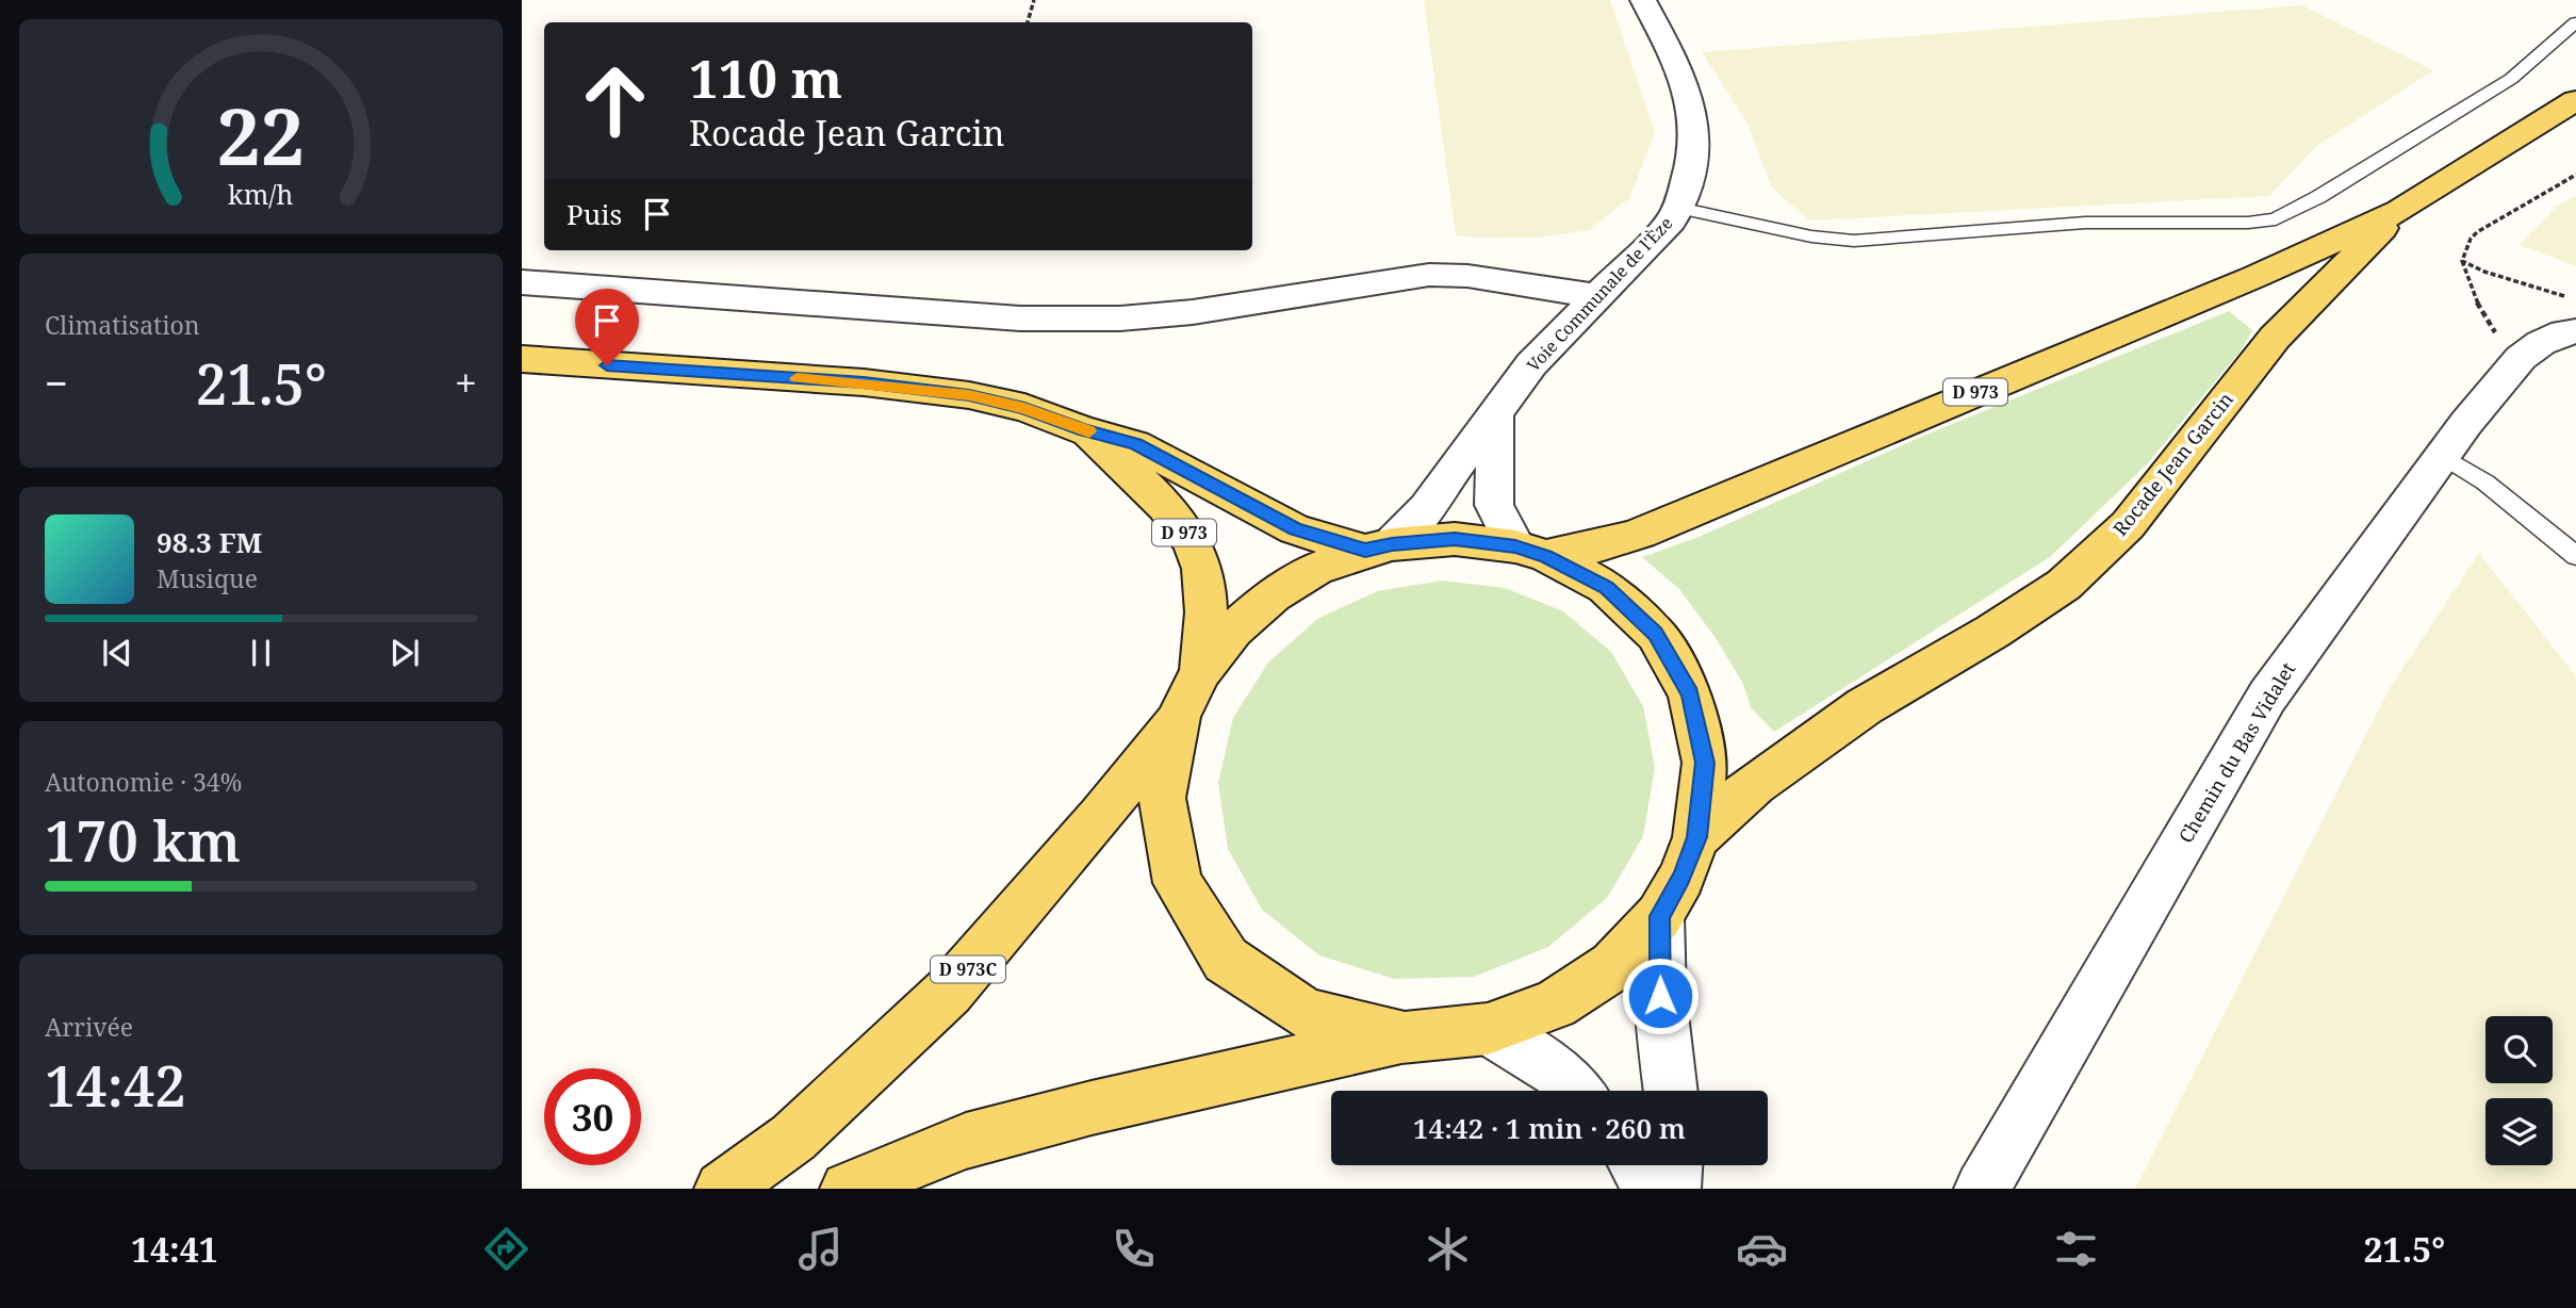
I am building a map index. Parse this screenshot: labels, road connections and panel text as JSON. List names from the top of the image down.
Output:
{
  "streets": {
    "main road": ["D 973", "Rocade Jean Garcin", "D 973C"],
    "street": ["Voie Communale de l'Èze", "Chemin du Bas Vidalet"]
  },
  "crossings": [
    ["Voie Communale de l'Èze", "D 973"]
  ],
  "page": {
    "turn": ["110 m", "Rocade Jean Garcin"],
    "then": "Puis",
    "tile": [
      "Climatisation",
      ["Autonomie · 34%", "170 km"],
      ["Arrivée", "14:42"]
    ],
    "heat": ["−", "21.5°", "+"],
    "song": ["98.3 FM", "Musique"],
    "limit": "30",
    "trip": "14:42 · 1 min · 260 m",
    "tabs": ["14:41", "21.5°"],
    "gauge": ["22", "km/h"]
  }
}
